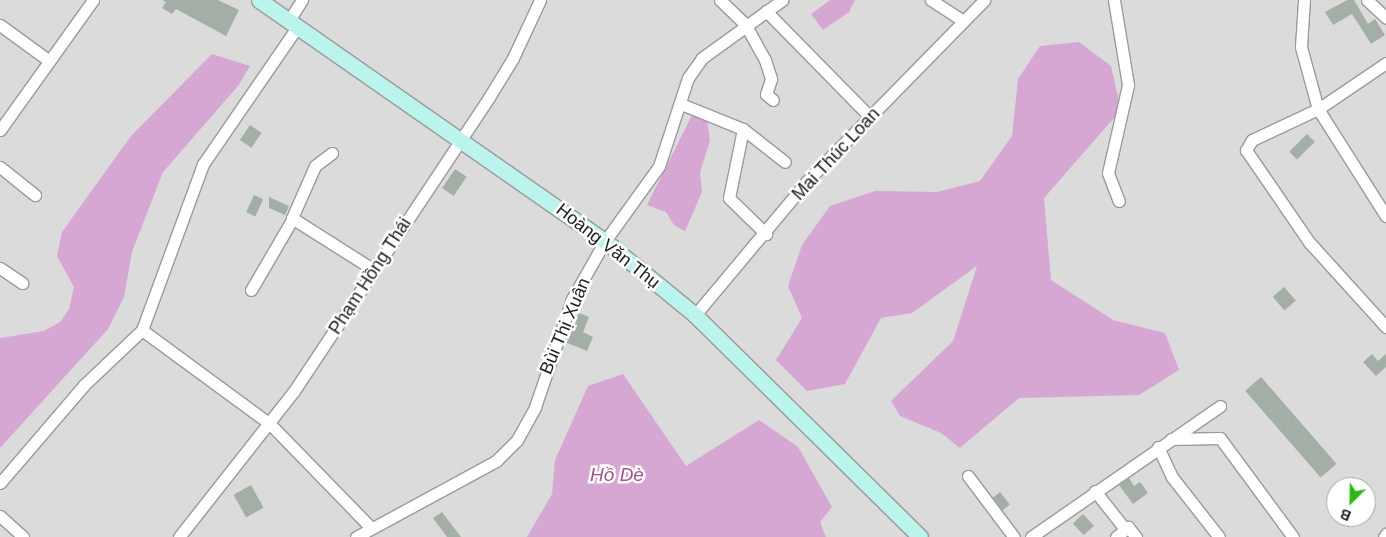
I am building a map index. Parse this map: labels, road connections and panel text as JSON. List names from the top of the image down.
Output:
{
  "streets": {
    "main road": ["Hoàng Văn Thụ"],
    "street": ["Mai Thúc Loan", "Phạm Hồng Thái", "Bùi Thị Xuân"]
  },
  "crossings": [
    ["Mai Thúc Loan", "Hoàng Văn Thụ"],
    ["Hoàng Văn Thụ", "Phạm Hồng Thái"],
    ["Hoàng Văn Thụ", "Bùi Thị Xuân"]
  ],
  "water": ["Hồ Dè"],
  "north": "bottom left"
}
